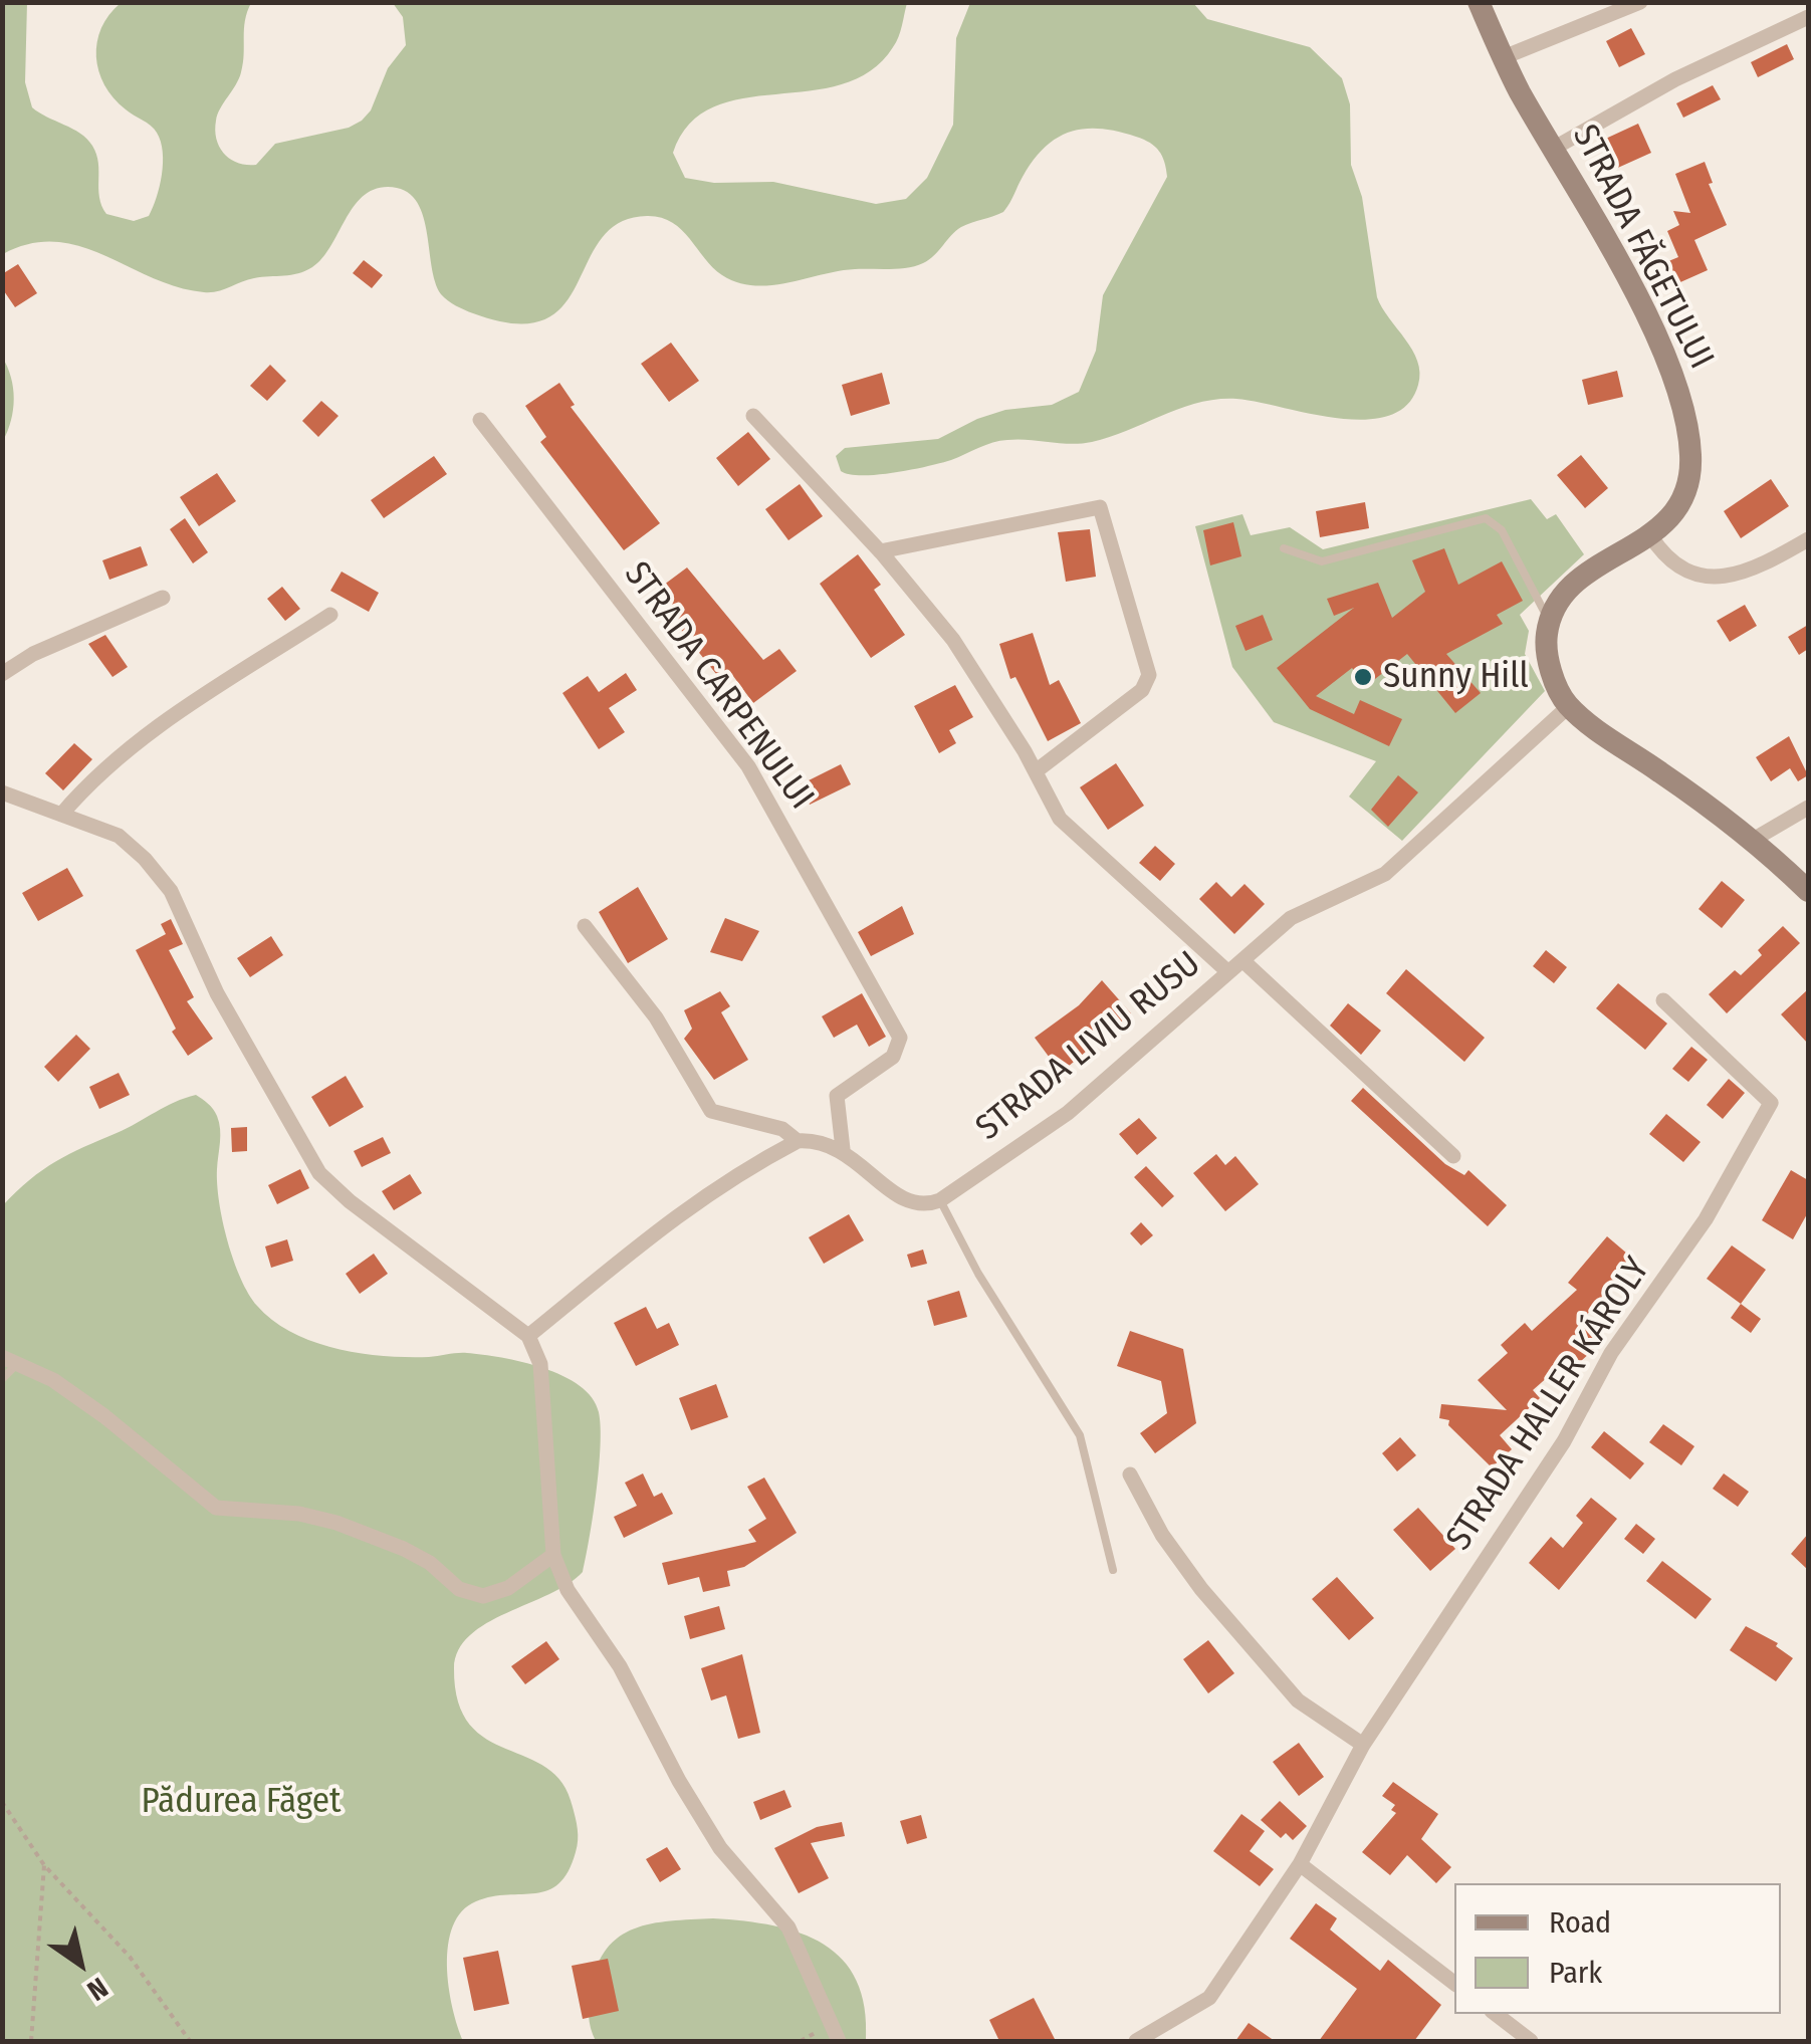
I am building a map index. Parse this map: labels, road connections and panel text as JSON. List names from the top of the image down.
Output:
{
  "streets": {
    "main road": ["STRADA FĂGETULUI"],
    "street": ["STRADA CARPENULUI", "STRADA LIVIU RUSU", "STRADA HALLER KÁROLY"]
  },
  "parks": ["Pădurea Făget"],
  "places": ["Sunny Hill"],
  "legend": ["Road", "Park"],
  "north": "bottom right"
}
